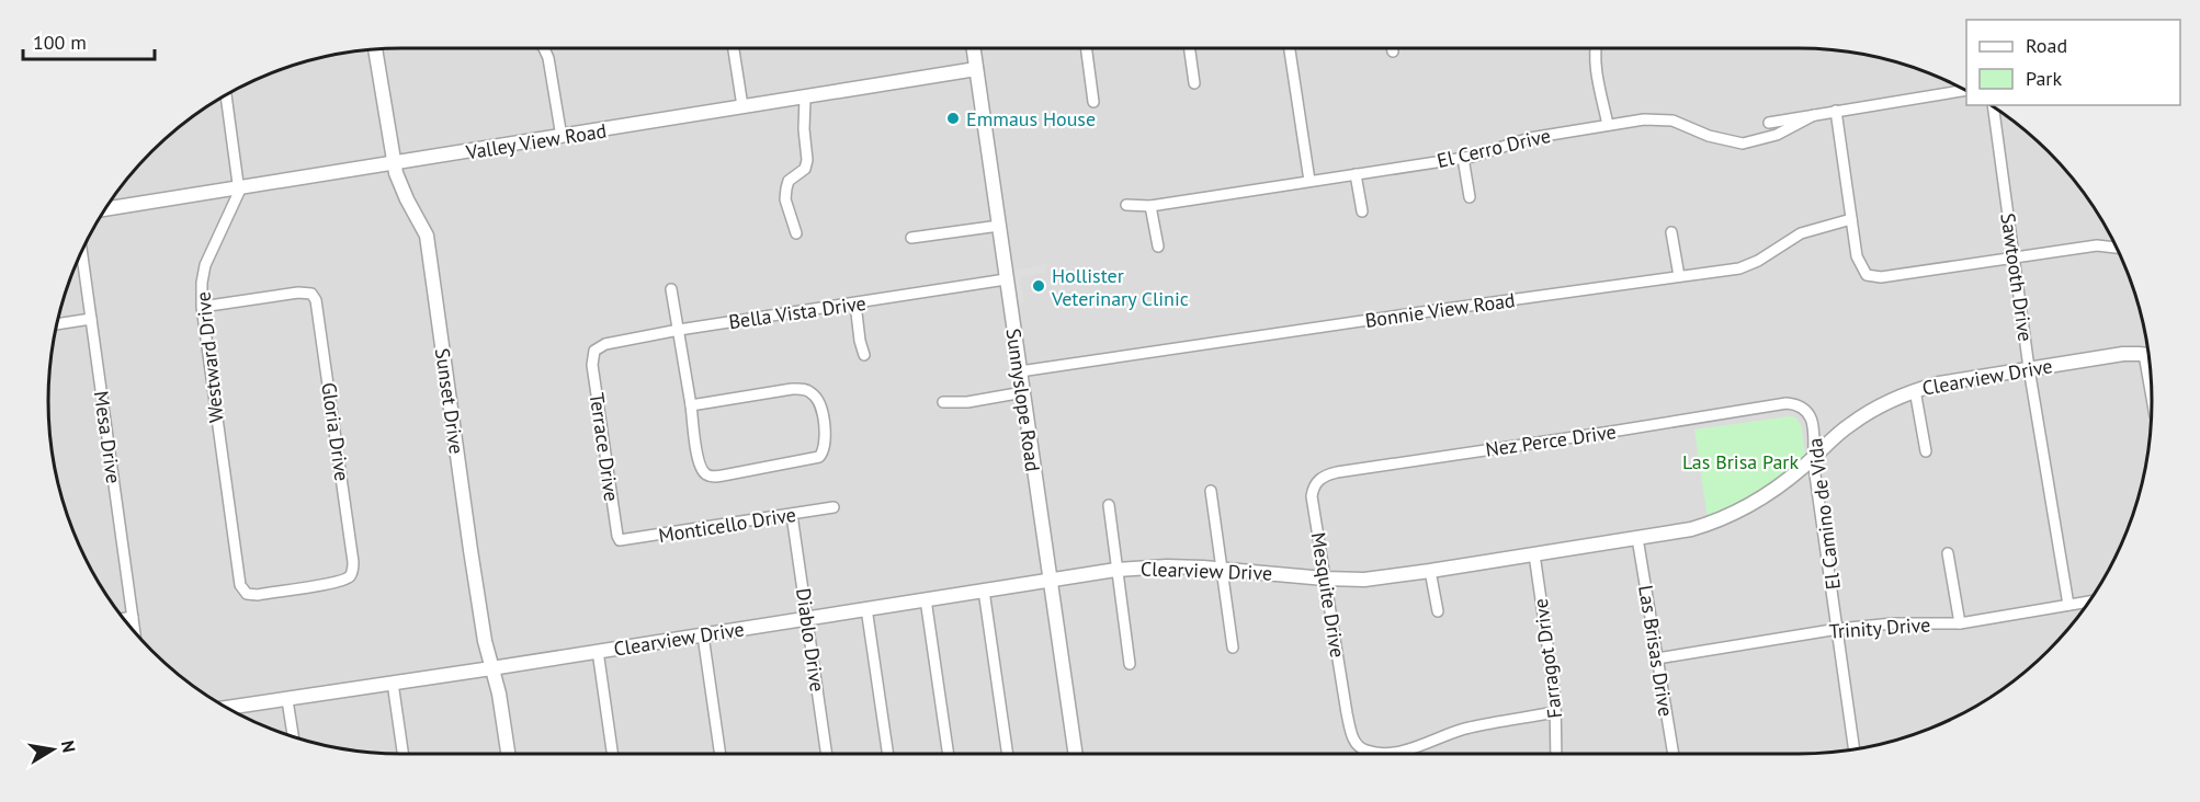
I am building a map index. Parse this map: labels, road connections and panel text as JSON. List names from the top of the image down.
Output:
{
  "streets": {
    "street": [
      "Valley View Road",
      "El Cerro Drive",
      "Sawtooth Drive",
      "Bonnie View Road",
      "Bella Vista Drive",
      "Westward Drive",
      "Clearview Drive",
      "Sunnyslope Road",
      "Sunset Drive",
      "Gloria Drive",
      "Mesa Drive",
      "Nez Perce Drive",
      "Terrace Drive",
      "El Camino de Vida",
      "Monticello Drive",
      "Mesquite Drive",
      "Trinity Drive",
      "Diablo Drive",
      "Las Brisas Drive",
      "Farragot Drive"
    ]
  },
  "crossings": [
    ["Valley View Road", "Westward Drive"],
    ["Valley View Road", "Sunnyslope Road"],
    ["Valley View Road", "Sunset Drive"],
    ["Sawtooth Drive", "Clearview Drive"],
    ["Sawtooth Drive", "Trinity Drive"],
    ["Bonnie View Road", "Sunnyslope Road"],
    ["Bella Vista Drive", "Sunnyslope Road"],
    ["Bella Vista Drive", "Terrace Drive"],
    ["Westward Drive", "Gloria Drive"],
    ["Clearview Drive", "Sunnyslope Road"],
    ["Clearview Drive", "Sunset Drive"],
    ["Clearview Drive", "El Camino de Vida"],
    ["Clearview Drive", "Mesquite Drive"],
    ["Clearview Drive", "Diablo Drive"],
    ["Clearview Drive", "Las Brisas Drive"],
    ["Clearview Drive", "Farragot Drive"],
    ["Nez Perce Drive", "El Camino de Vida"],
    ["Nez Perce Drive", "Mesquite Drive"],
    ["Terrace Drive", "Monticello Drive"],
    ["El Camino de Vida", "Trinity Drive"],
    ["Monticello Drive", "Diablo Drive"],
    ["Mesquite Drive", "Farragot Drive"],
    ["Trinity Drive", "Las Brisas Drive"]
  ],
  "parks": ["Las Brisa Park"],
  "places": ["Emmaus House", "Hollister Veterinary Clinic"],
  "legend": ["Road", "Park"],
  "scale_bar": "100 m",
  "north": "right"
}
